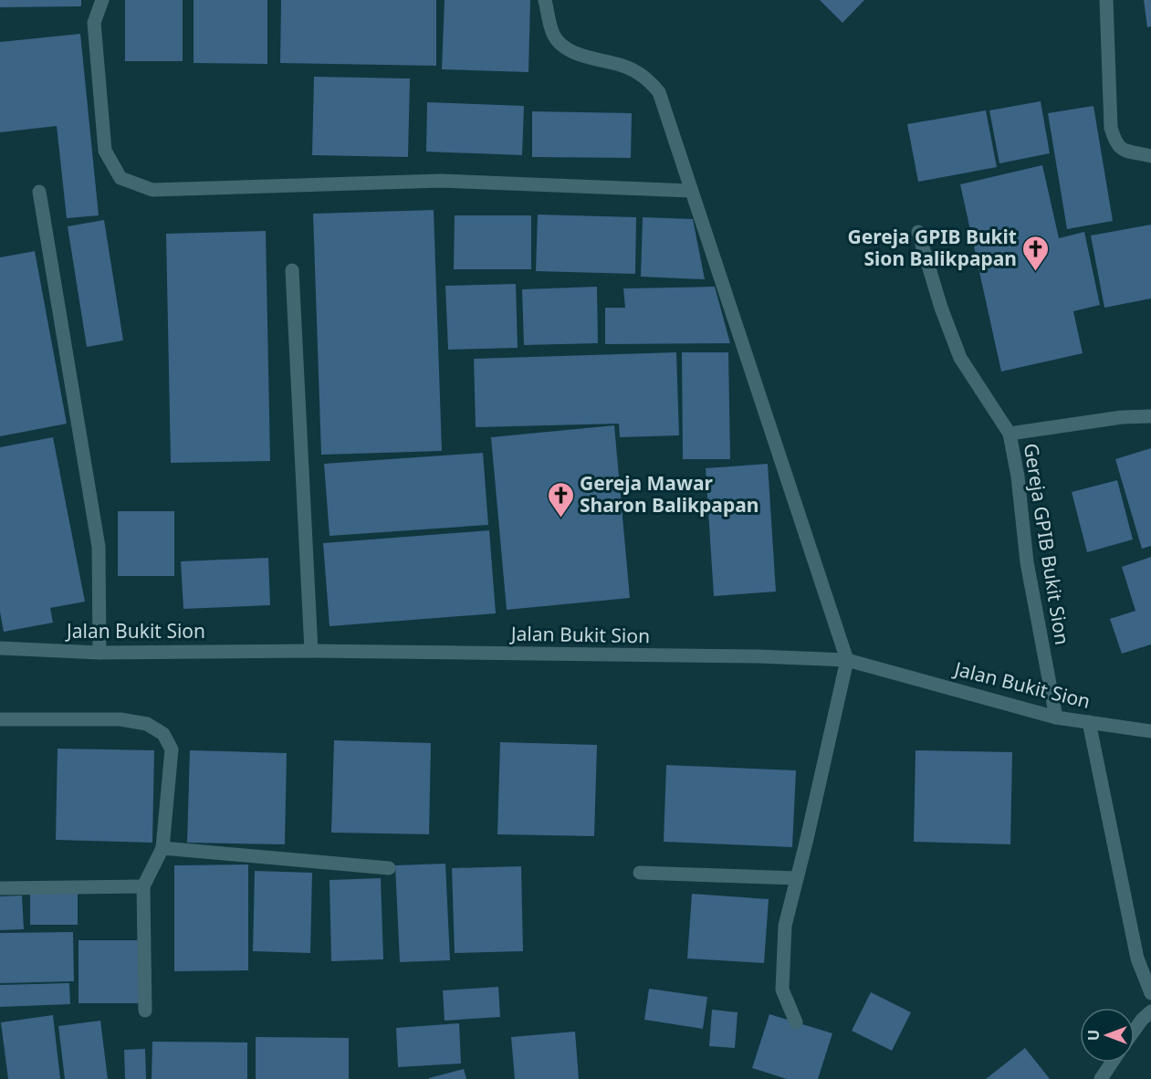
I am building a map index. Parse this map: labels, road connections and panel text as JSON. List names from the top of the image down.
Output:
{
  "streets": {
    "street": ["Gereja GPIB Bukit Sion", "Jalan Bukit Sion"]
  },
  "crossings": [
    ["Gereja GPIB Bukit Sion", "Jalan Bukit Sion"]
  ],
  "places": {
    "church": ["Gereja GPIB Bukit Sion Balikpapan", "Gereja Mawar Sharon Balikpapan"]
  },
  "north": "left"
}
